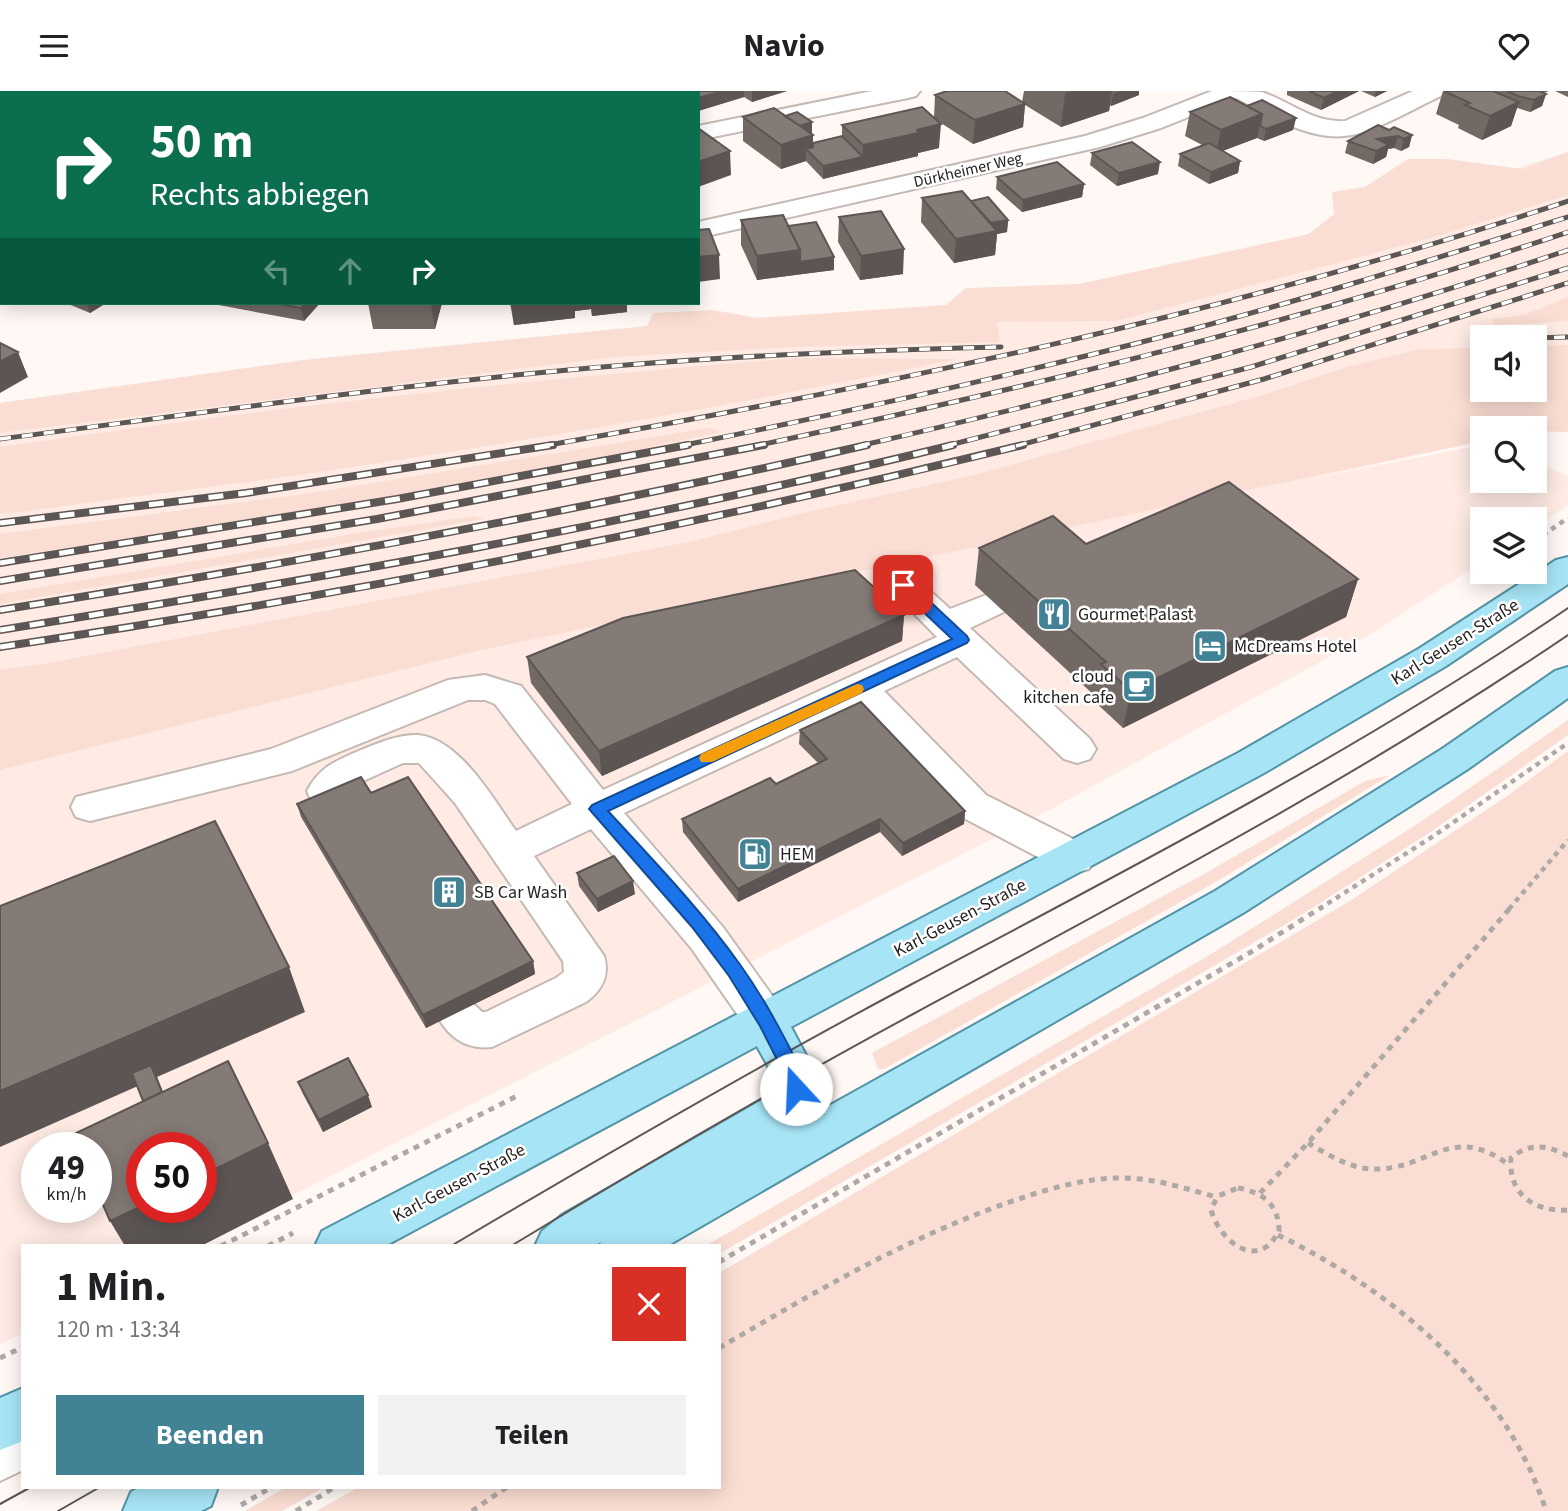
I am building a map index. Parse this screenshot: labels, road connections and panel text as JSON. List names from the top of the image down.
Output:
{
  "streets": {
    "main road": ["Karl-Geusen-Straße"],
    "street": ["Dürkheimer Weg"]
  },
  "places": {
    "restaurant": ["Gourmet Palast"],
    "hotel": ["McDreams Hotel"],
    "cafe": ["cloud kitchen cafe"],
    "fuel station": ["HEM"],
    "building": ["SB Car Wash"]
  },
  "page": {
    "header": "Navio",
    "turn": ["50 m", "Rechts abbiegen"],
    "speed": "49 km/h",
    "limit": "50",
    "heading": ["1 Min.", "120 m · 13:34"],
    "buttons": ["Beenden", "Teilen"]
  }
}
